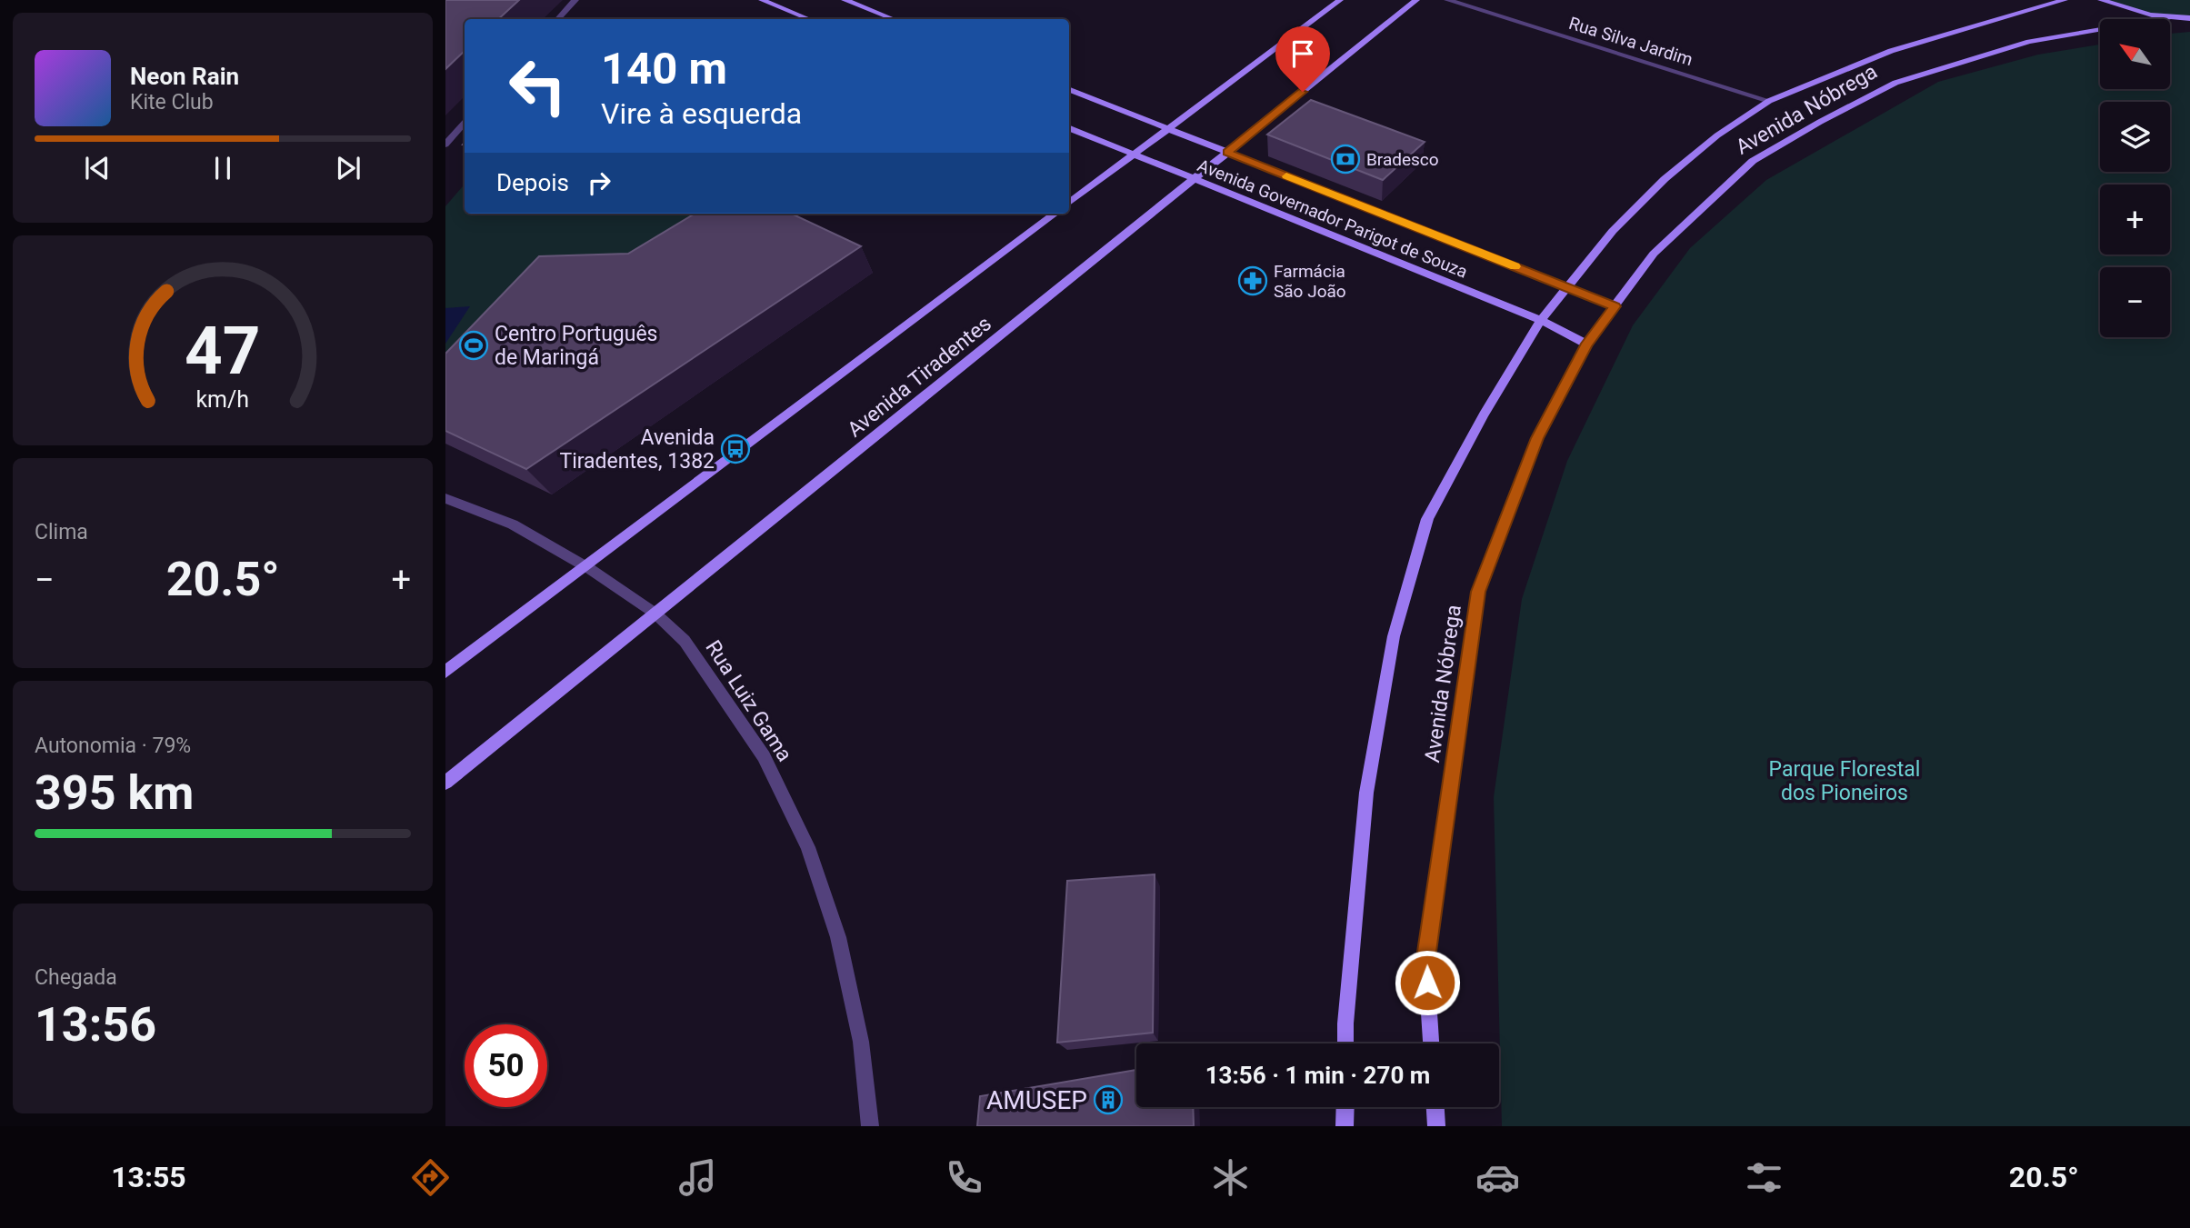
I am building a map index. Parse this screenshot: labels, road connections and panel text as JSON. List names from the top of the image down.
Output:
{
  "streets": {
    "main road": ["Avenida Nóbrega", "Avenida Governador Parigot de Souza", "Avenida Tiradentes"],
    "street": ["Rua Silva Jardim", "Rua Luiz Gama"]
  },
  "crossings": [
    ["Rua Silva Jardim", "Avenida Nóbrega"],
    ["Avenida Nóbrega", "Avenida Governador Parigot de Souza"],
    ["Avenida Governador Parigot de Souza", "Avenida Tiradentes"],
    ["Avenida Tiradentes", "Rua Luiz Gama"]
  ],
  "parks": ["Parque Florestal dos Pioneiros"],
  "places": {
    "bank": ["Bradesco"],
    "pharmacy": ["Farmácia São João"],
    "sports": ["Centro Português de Maringá"],
    "bus stop": ["Avenida Tiradentes, 1382"],
    "building": ["AMUSEP"]
  },
  "north": "top left",
  "page": {
    "map_buttons": ["+", "−"],
    "turn": ["140 m", "Vire à esquerda"],
    "song": ["Neon Rain", "Kite Club"],
    "then": "Depois",
    "tile": [
      "Clima",
      ["Autonomia · 79%", "395 km"],
      ["Chegada", "13:56"]
    ],
    "heat": ["−", "20.5°", "+"],
    "limit": "50",
    "trip": "13:56 · 1 min · 270 m",
    "tabs": ["13:55", "20.5°"],
    "gauge": ["47", "km/h"]
  }
}
